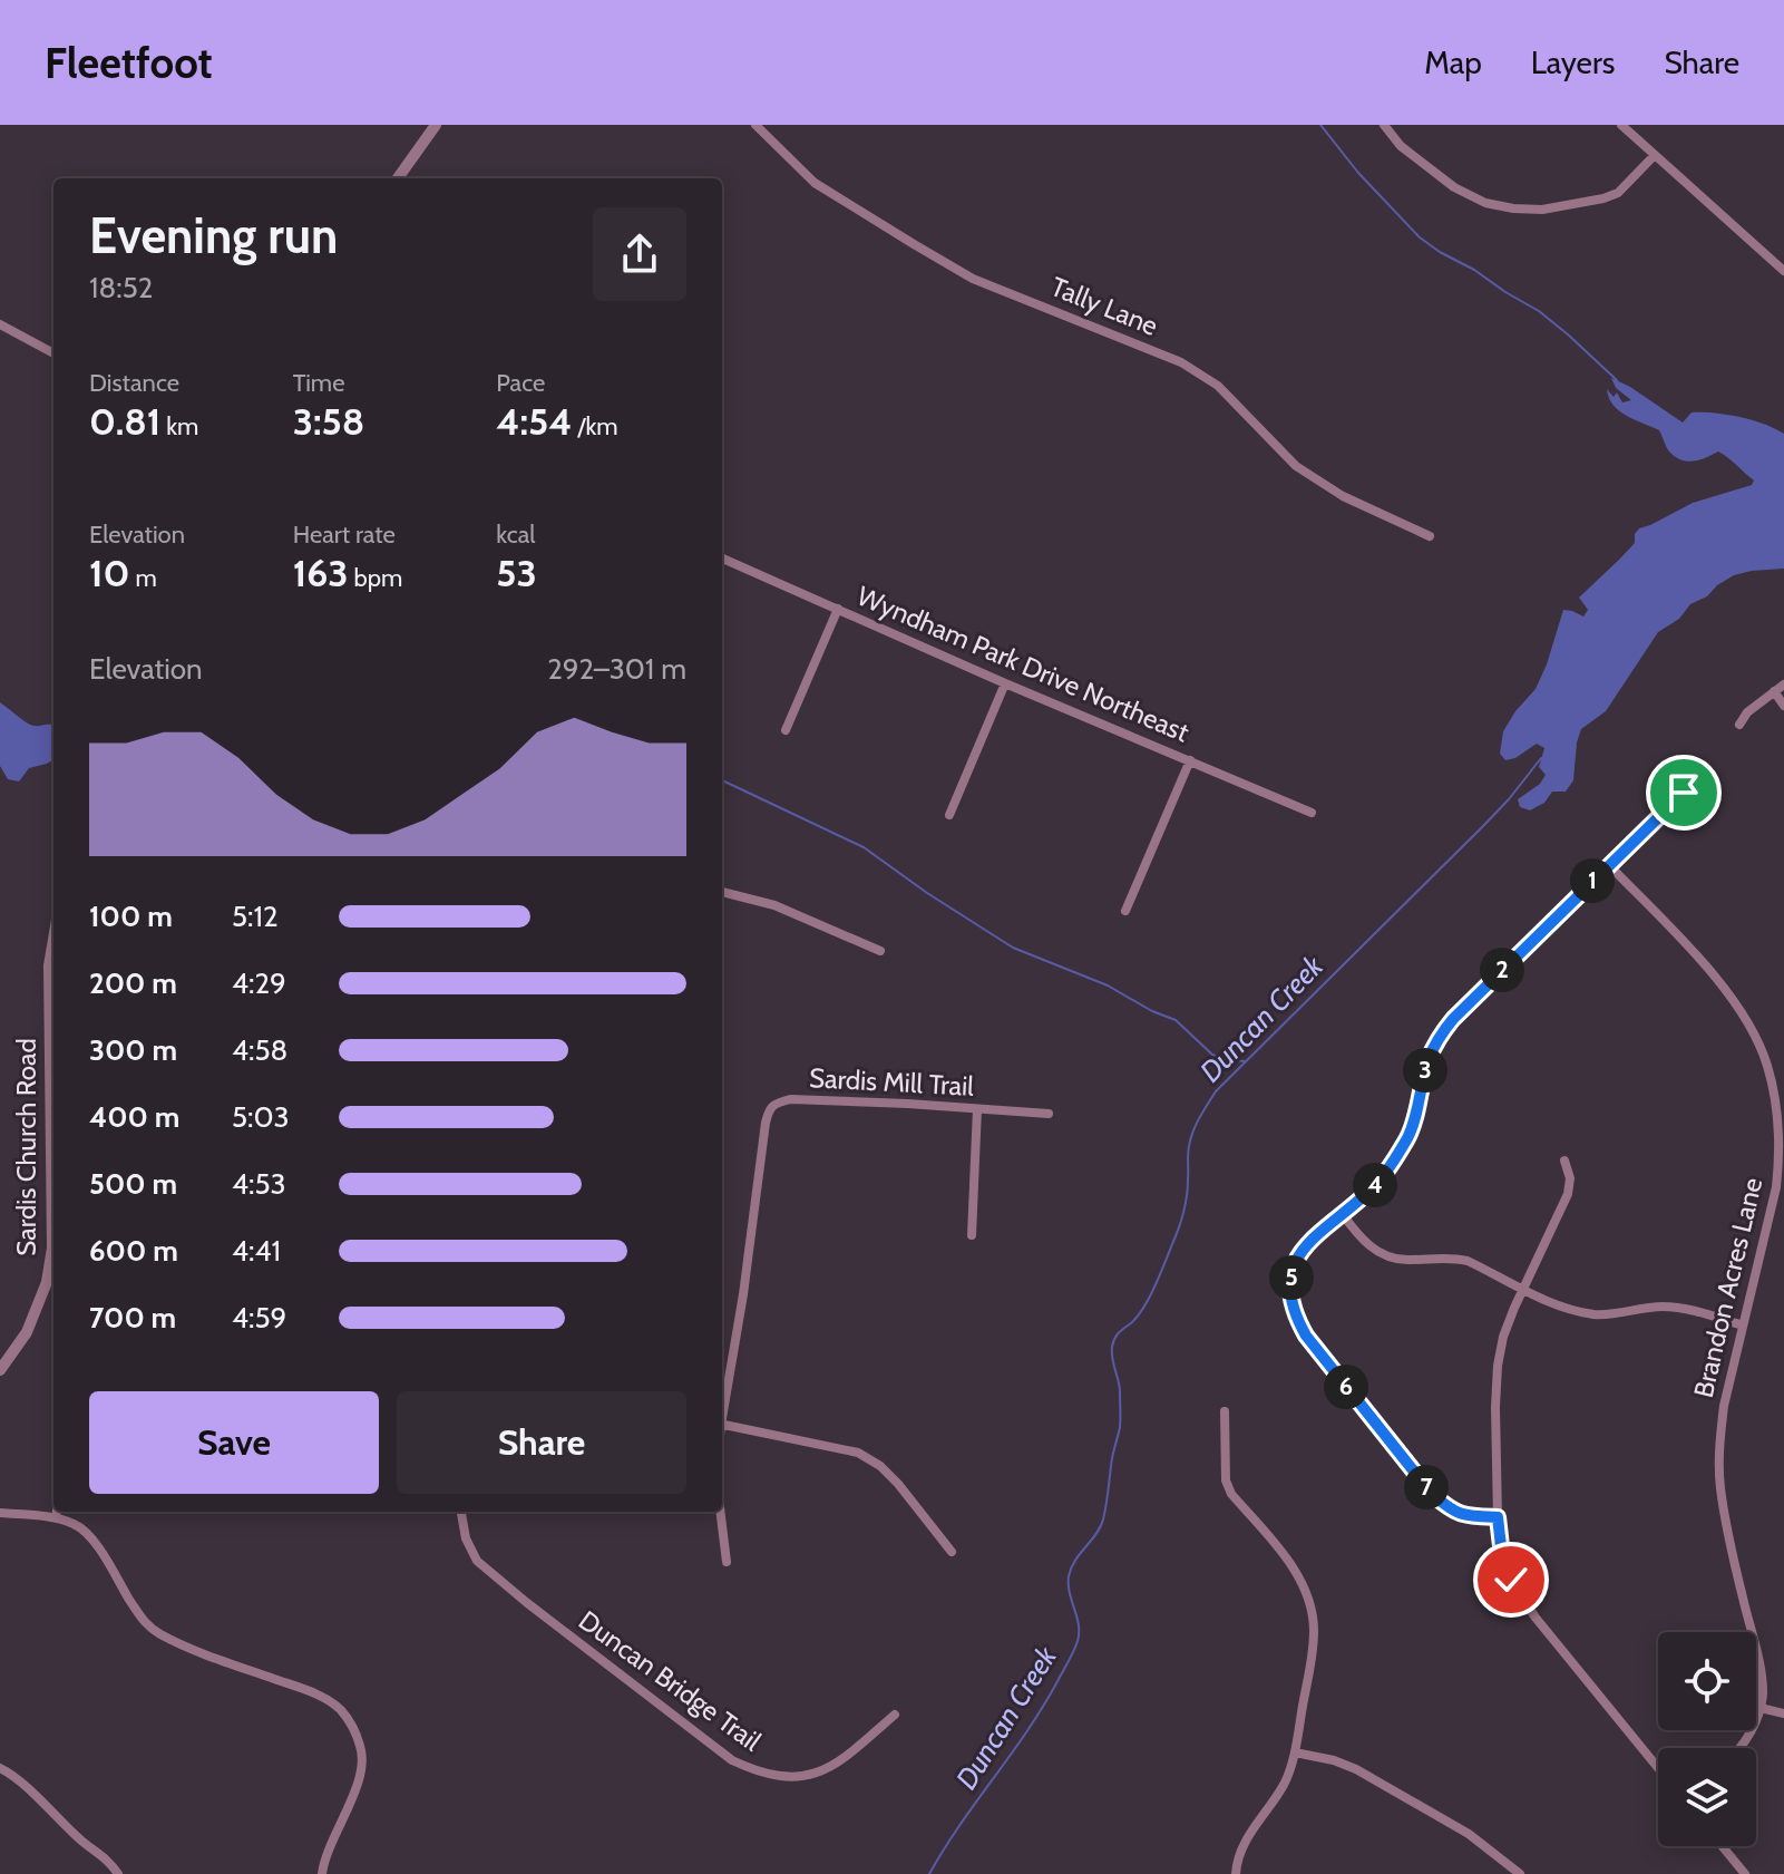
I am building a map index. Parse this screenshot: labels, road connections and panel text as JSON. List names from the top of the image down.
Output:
{
  "streets": {
    "street": [
      "Tally Lane",
      "Wyndham Park Drive Northeast",
      "Sardis Mill Trail",
      "Sardis Church Road",
      "Brandon Acres Lane",
      "Duncan Bridge Trail"
    ]
  },
  "water": ["Duncan Creek"],
  "page": {
    "header": "Fleetfoot",
    "nav": ["Map", "Layers", "Share"],
    "heading": ["Evening run", "18:52"],
    "stats": [
      ["Distance", "0.81 km"],
      ["Time", "3:58"],
      ["Pace", "4:54 /km"],
      ["Elevation", "10 m"],
      ["Heart rate", "163 bpm"],
      ["kcal", "53"]
    ],
    "chart": ["Elevation", "292–301 m"],
    "pins": [
      "1",
      "2",
      "3",
      "4",
      "5",
      "6",
      "7"
    ],
    "list": [
      {
        "name": "100 m",
        "note": "5:12"
      },
      {
        "name": "200 m",
        "note": "4:29"
      },
      {
        "name": "300 m",
        "note": "4:58"
      },
      {
        "name": "400 m",
        "note": "5:03"
      },
      {
        "name": "500 m",
        "note": "4:53"
      },
      {
        "name": "600 m",
        "note": "4:41"
      },
      {
        "name": "700 m",
        "note": "4:59"
      }
    ],
    "buttons": ["Save", "Share"]
  }
}
